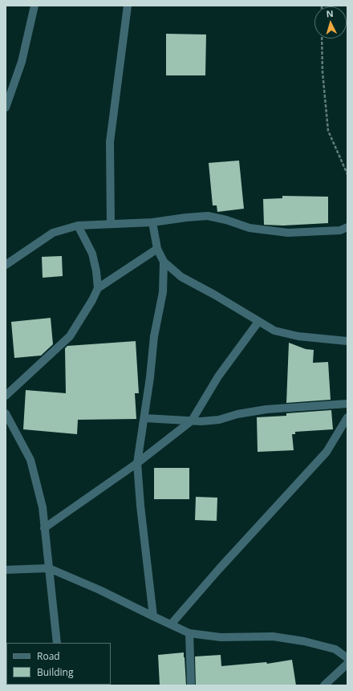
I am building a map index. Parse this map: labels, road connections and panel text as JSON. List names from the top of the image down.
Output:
{
  "legend": ["Road", "Building"],
  "north": "top"
}
